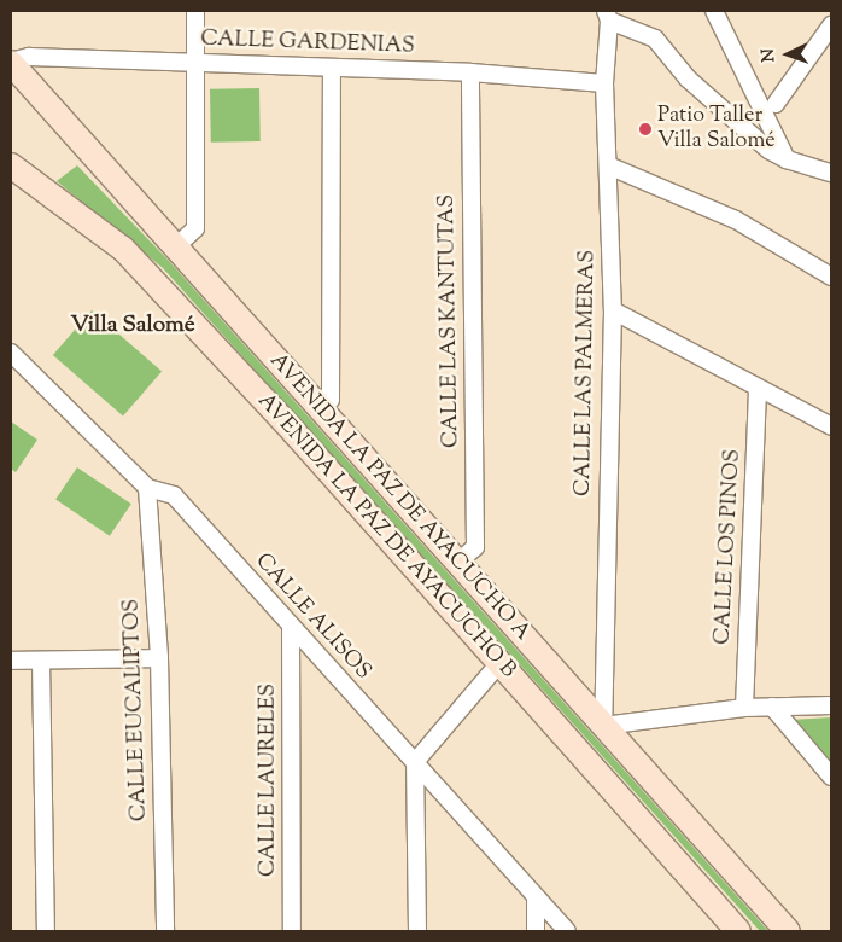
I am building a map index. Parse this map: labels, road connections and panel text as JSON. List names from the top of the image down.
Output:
{
  "streets": {
    "main road": ["AVENIDA LA PAZ DE AYACUCHO A", "AVENIDA LA PAZ DE AYACUCHO B"],
    "street": [
      "CALLE GARDENIAS",
      "CALLE LAS KANTUTAS",
      "CALLE LAS PALMERAS",
      "CALLE LOS PINOS",
      "CALLE ALISOS",
      "CALLE EUCALIPTOS",
      "CALLE LAURELES"
    ]
  },
  "crossings": [
    ["CALLE GARDENIAS", "CALLE LAS KANTUTAS"],
    ["CALLE GARDENIAS", "CALLE LAS PALMERAS"],
    ["CALLE GARDENIAS", "AVENIDA LA PAZ DE AYACUCHO A"],
    ["CALLE LAS KANTUTAS", "AVENIDA LA PAZ DE AYACUCHO A"],
    ["CALLE LAS PALMERAS", "AVENIDA LA PAZ DE AYACUCHO A"],
    ["CALLE ALISOS", "CALLE EUCALIPTOS"],
    ["CALLE ALISOS", "CALLE LAURELES"]
  ],
  "districts": ["Villa Salomé"],
  "places": ["Patio Taller Villa Salomé"],
  "north": "left"
}
